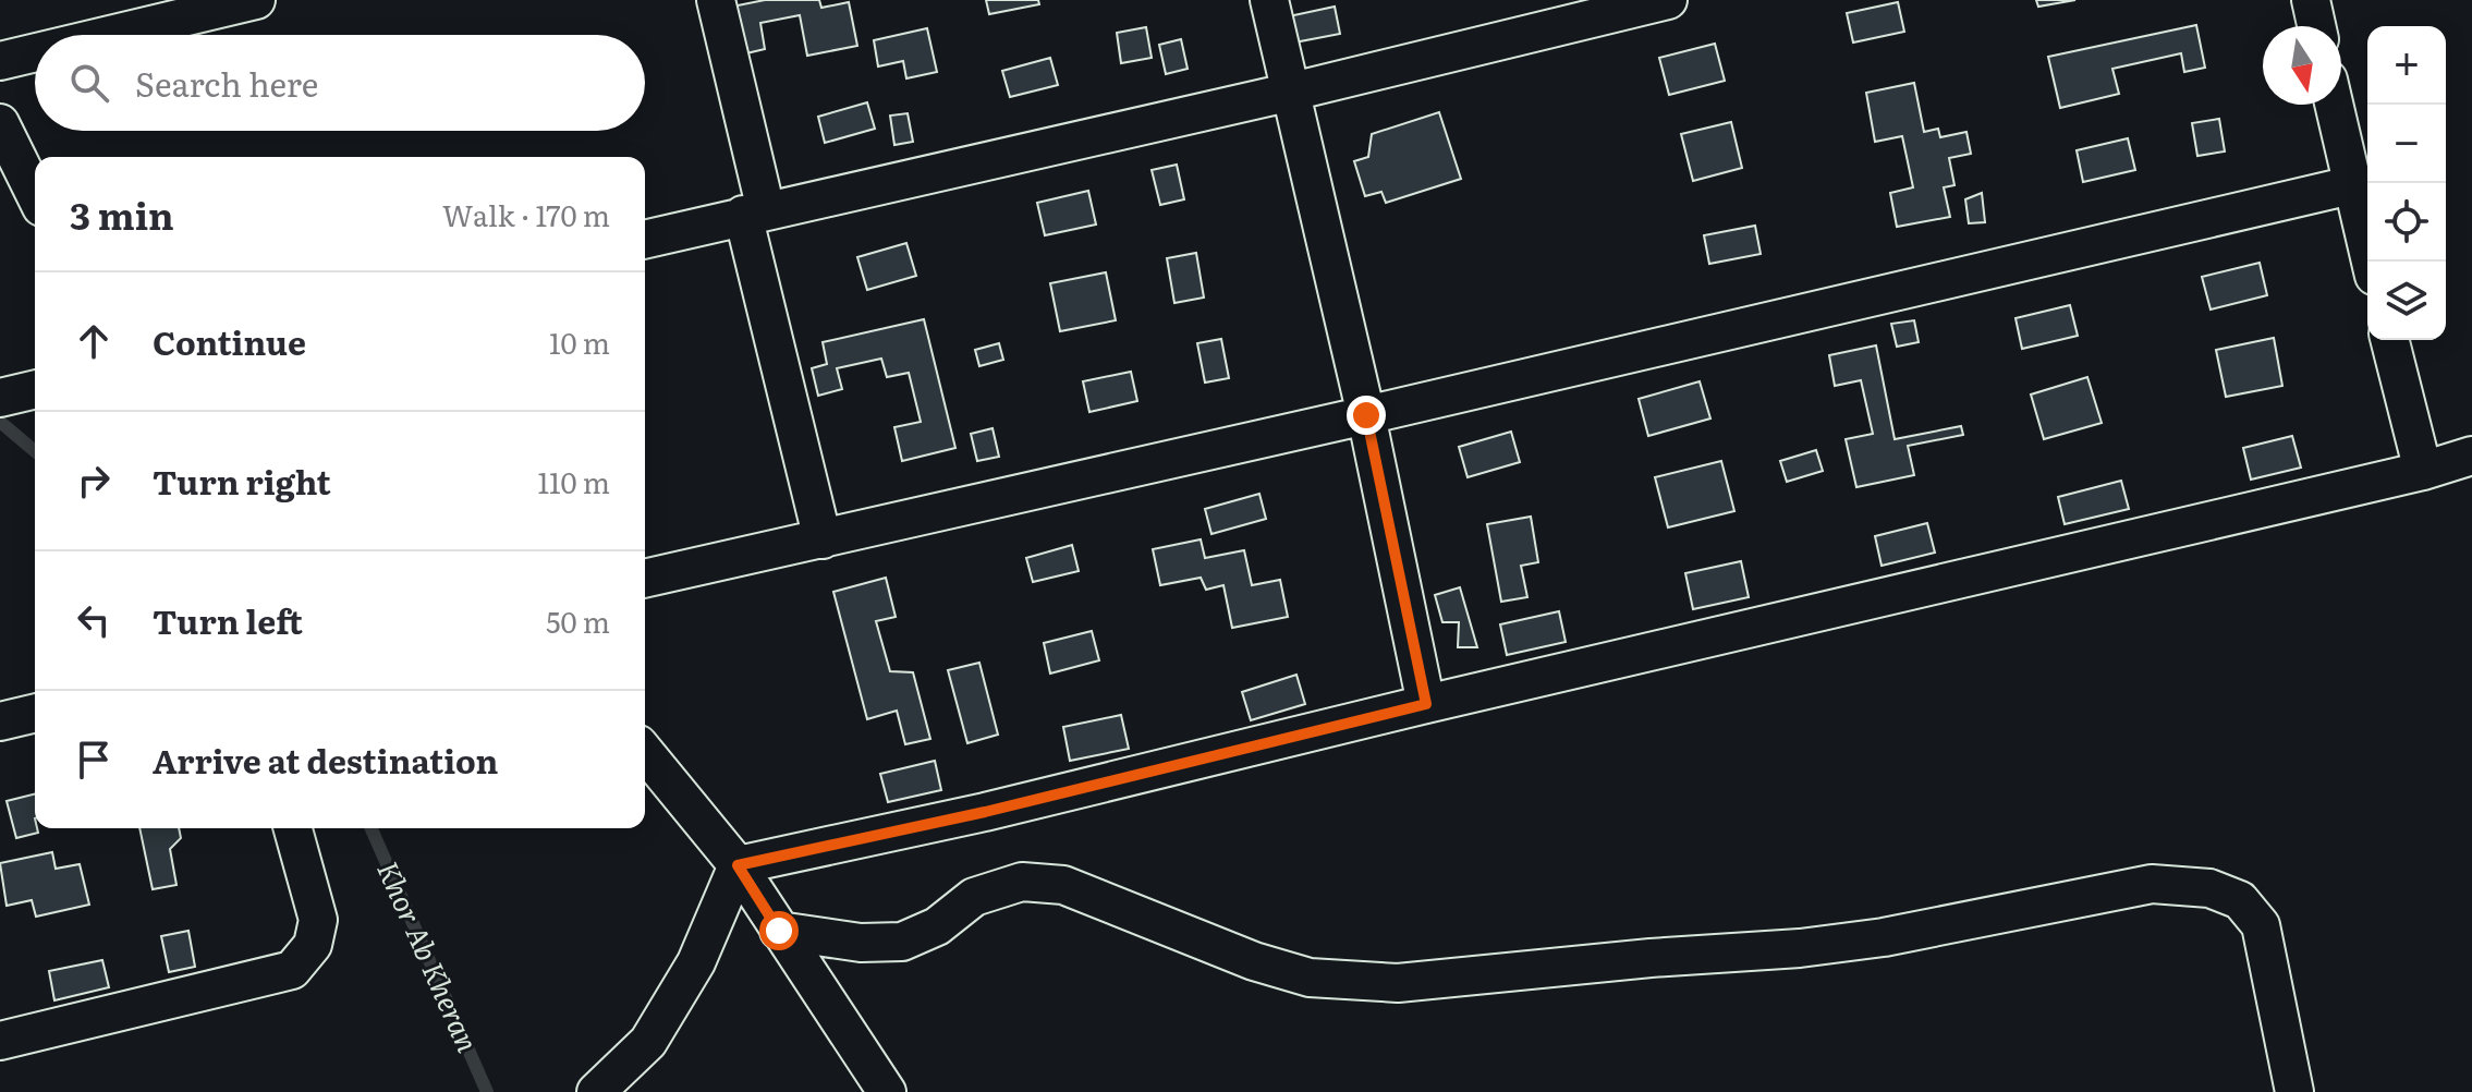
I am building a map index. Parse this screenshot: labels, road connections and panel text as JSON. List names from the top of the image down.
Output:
{
  "water": ["Khor Ab Kheran"],
  "north": "bottom",
  "page": {
    "map_buttons": ["+", "−"],
    "search": "Search here",
    "heading": ["3 min", "Walk · 170 m"],
    "list": [
      ["Continue", "10 m"],
      ["Turn right", "110 m"],
      ["Turn left", "50 m"],
      "Arrive at destination"
    ]
  }
}
